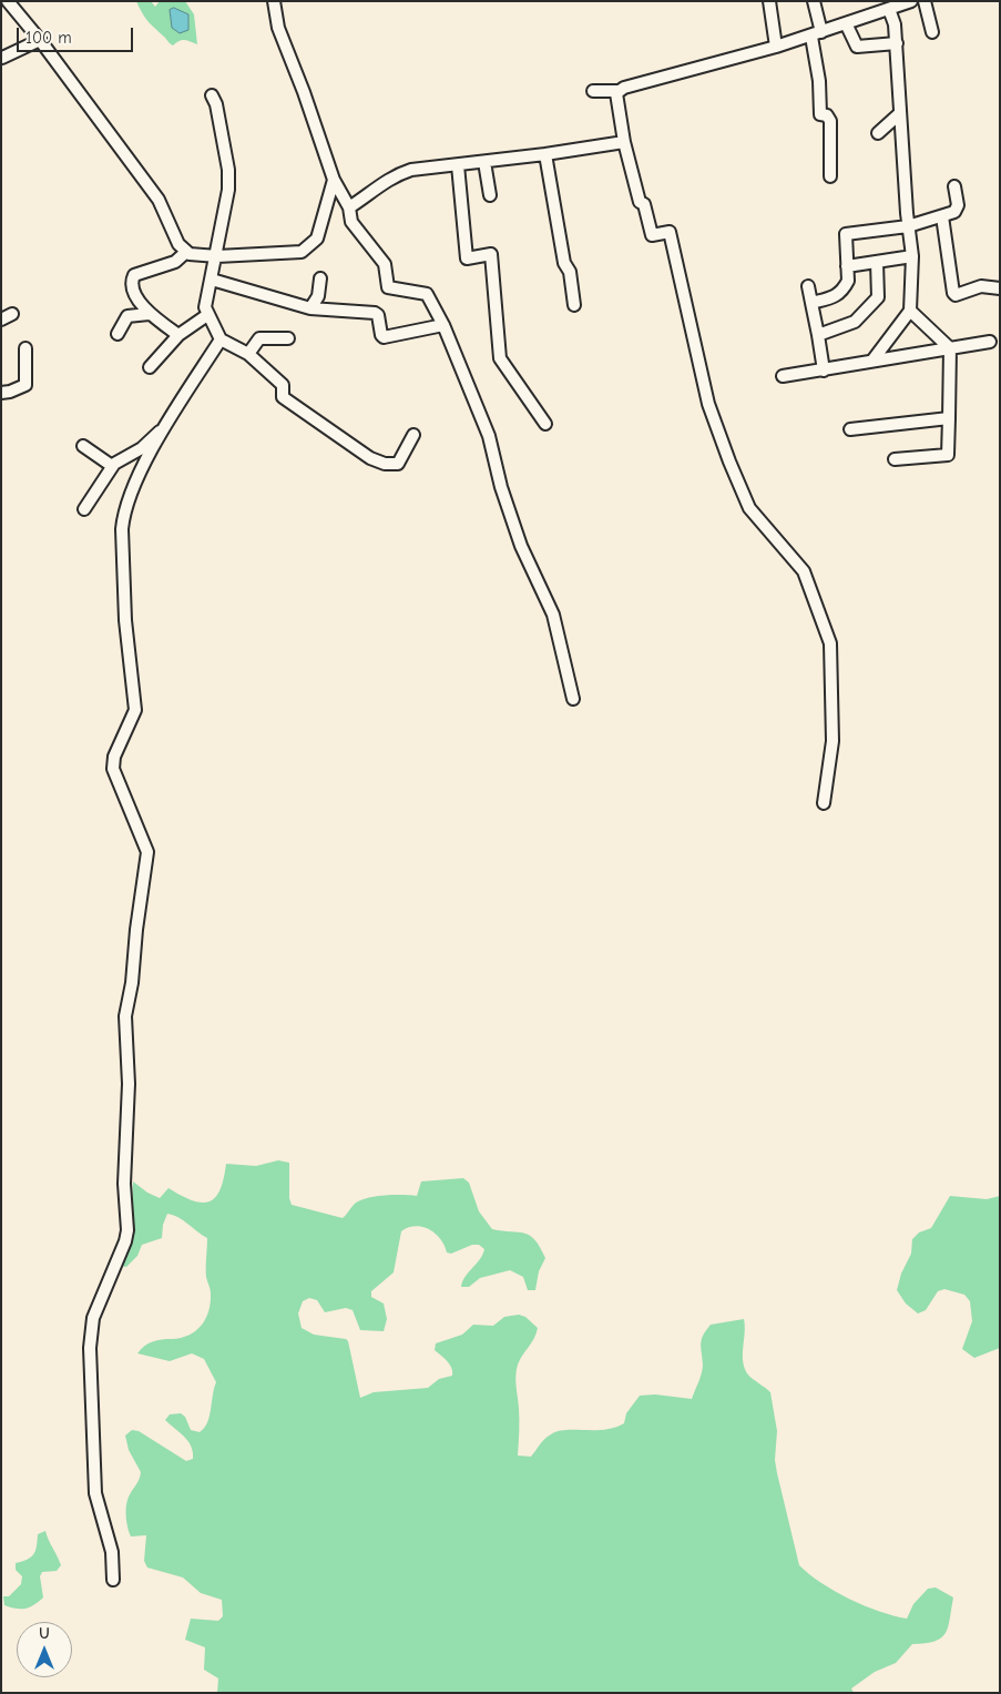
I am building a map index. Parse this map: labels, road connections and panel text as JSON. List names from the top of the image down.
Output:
{
  "scale_bar": "100 m",
  "north": "top"
}
